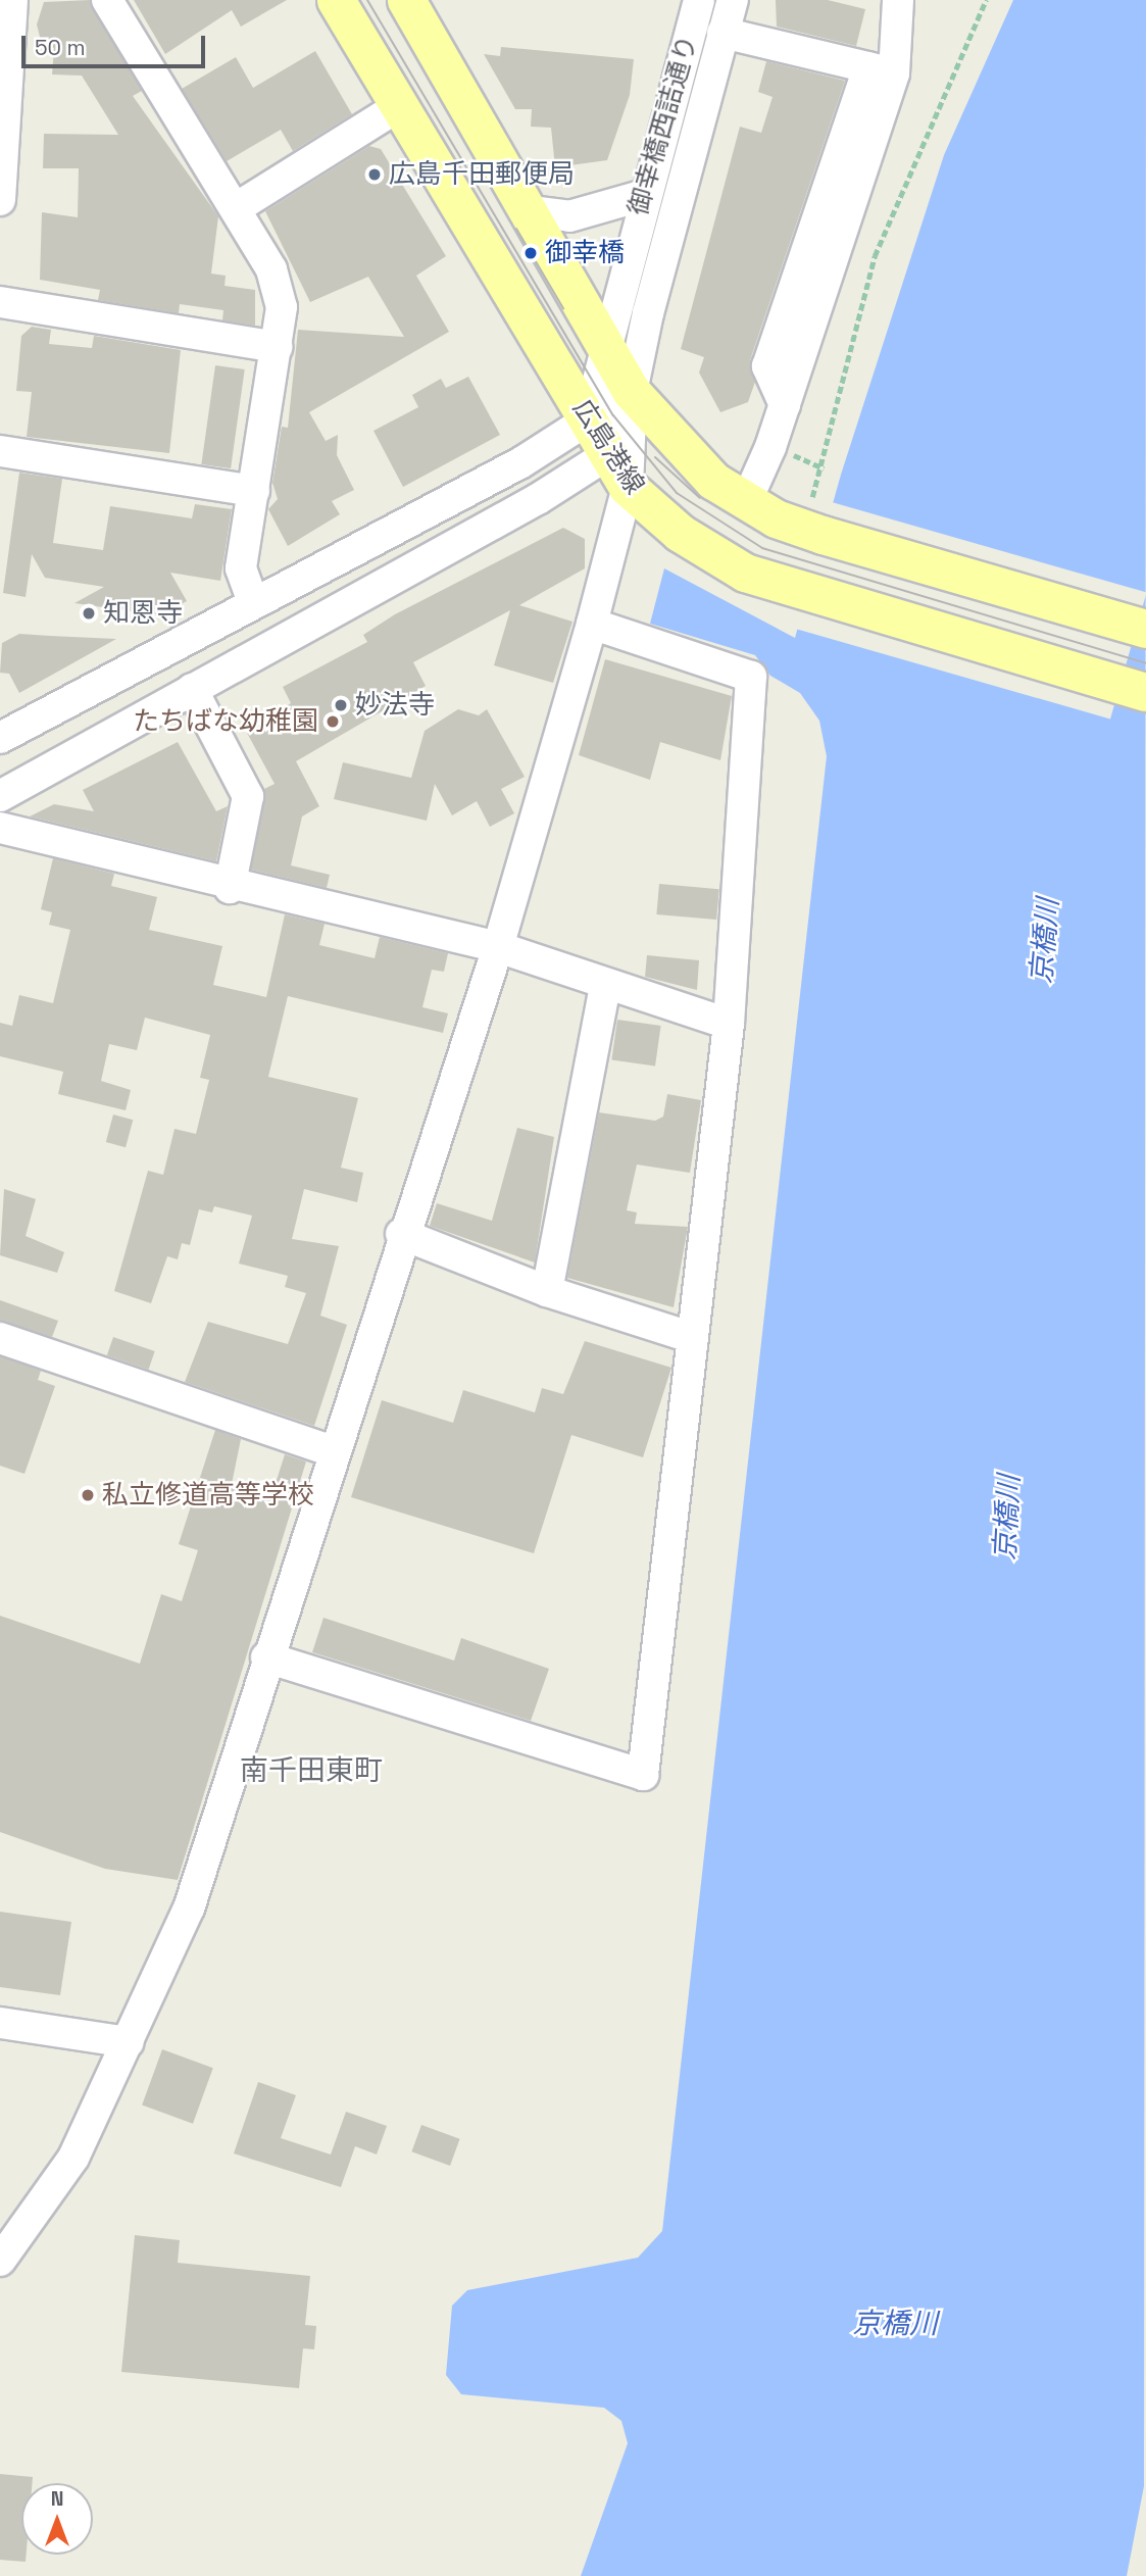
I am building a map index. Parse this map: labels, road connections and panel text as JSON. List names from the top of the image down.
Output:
{
  "streets": {
    "main road": ["広島港線"],
    "street": ["御幸橋西詰通り"]
  },
  "crossings": [
    ["御幸橋西詰通り", "広島港線"]
  ],
  "districts": ["南千田東町"],
  "water": ["京橋川"],
  "places": [
    "広島千田郵便局",
    "御幸橋",
    "知恩寺",
    "妙法寺",
    "たちばな幼稚園",
    "私立修道高等学校"
  ],
  "scale_bar": "50 m",
  "north": "top"
}
